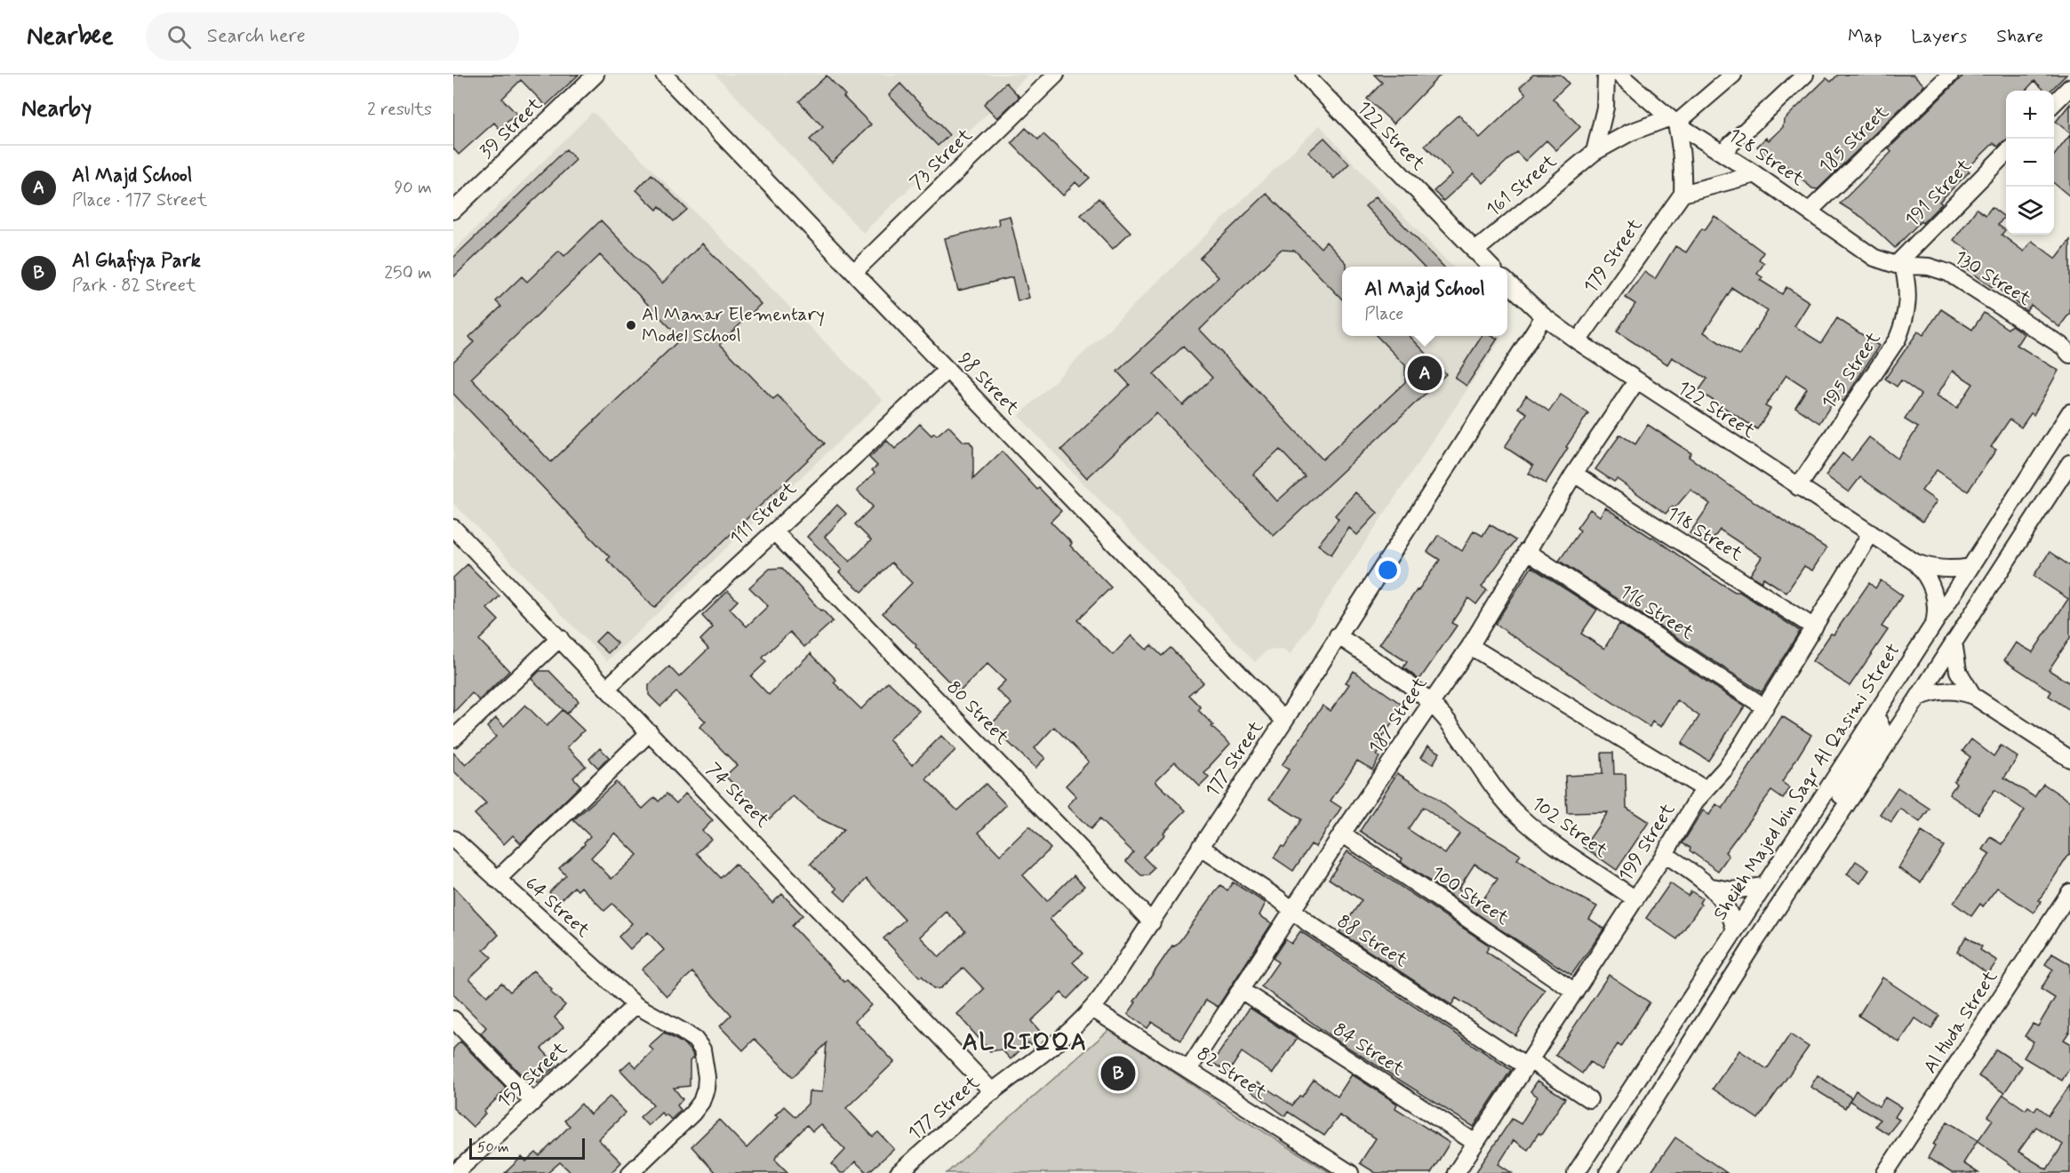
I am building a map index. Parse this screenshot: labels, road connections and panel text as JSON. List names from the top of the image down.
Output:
{
  "streets": {
    "street": [
      "39 Street",
      "122 Street",
      "185 Street",
      "128 Street",
      "73 Street",
      "161 Street",
      "191 Street",
      "179 Street",
      "130 Street",
      "195 Street",
      "98 Street",
      "111 Street",
      "118 Street",
      "116 Street",
      "80 Street",
      "187 Street",
      "177 Street",
      "Sheikh Majed bin Saqr Al Qasimi Street",
      "74 Street",
      "102 Street",
      "199 Street",
      "100 Street",
      "64 Street",
      "88 Street",
      "Al Huda Street",
      "84 Street",
      "82 Street",
      "159 Street"
    ]
  },
  "crossings": [
    ["122 Street", "161 Street"],
    ["122 Street", "179 Street"],
    ["122 Street", "195 Street"],
    ["122 Street", "187 Street"],
    ["122 Street", "177 Street"],
    ["122 Street", "Sheikh Majed bin Saqr Al Qasimi Street"],
    ["122 Street", "199 Street"],
    ["185 Street", "128 Street"],
    ["128 Street", "161 Street"],
    ["128 Street", "191 Street"],
    ["128 Street", "130 Street"],
    ["128 Street", "195 Street"],
    ["73 Street", "98 Street"],
    ["191 Street", "130 Street"],
    ["191 Street", "195 Street"],
    ["130 Street", "195 Street"],
    ["98 Street", "111 Street"],
    ["98 Street", "177 Street"],
    ["111 Street", "80 Street"],
    ["111 Street", "74 Street"],
    ["118 Street", "187 Street"],
    ["118 Street", "199 Street"],
    ["116 Street", "187 Street"],
    ["116 Street", "199 Street"],
    ["80 Street", "177 Street"],
    ["187 Street", "102 Street"],
    ["187 Street", "100 Street"],
    ["187 Street", "88 Street"],
    ["187 Street", "84 Street"],
    ["187 Street", "82 Street"],
    ["177 Street", "74 Street"],
    ["177 Street", "102 Street"],
    ["177 Street", "88 Street"],
    ["177 Street", "82 Street"],
    ["102 Street", "199 Street"],
    ["199 Street", "100 Street"],
    ["199 Street", "88 Street"],
    ["199 Street", "84 Street"],
    ["64 Street", "159 Street"]
  ],
  "districts": ["AL RIQQA"],
  "places": ["Al Manar Elementary Model School"],
  "scale_bar": "50 m",
  "page": {
    "header": "Nearbee",
    "search": "Search here",
    "nav": ["Map", "Layers", "Share"],
    "heading": ["Nearby", "2 results"],
    "map_buttons": ["+", "−"],
    "list": [
      {
        "mark": "A",
        "name": "Al Majd School",
        "note": "Place · 177 Street",
        "value": "90 m"
      },
      {
        "mark": "B",
        "name": "Al Ghafiya Park",
        "note": "Park · 82 Street",
        "value": "250 m"
      }
    ],
    "popup": ["Al Majd School", "Place"],
    "pins": ["A", "B"],
    "scale": "50 m"
  }
}
